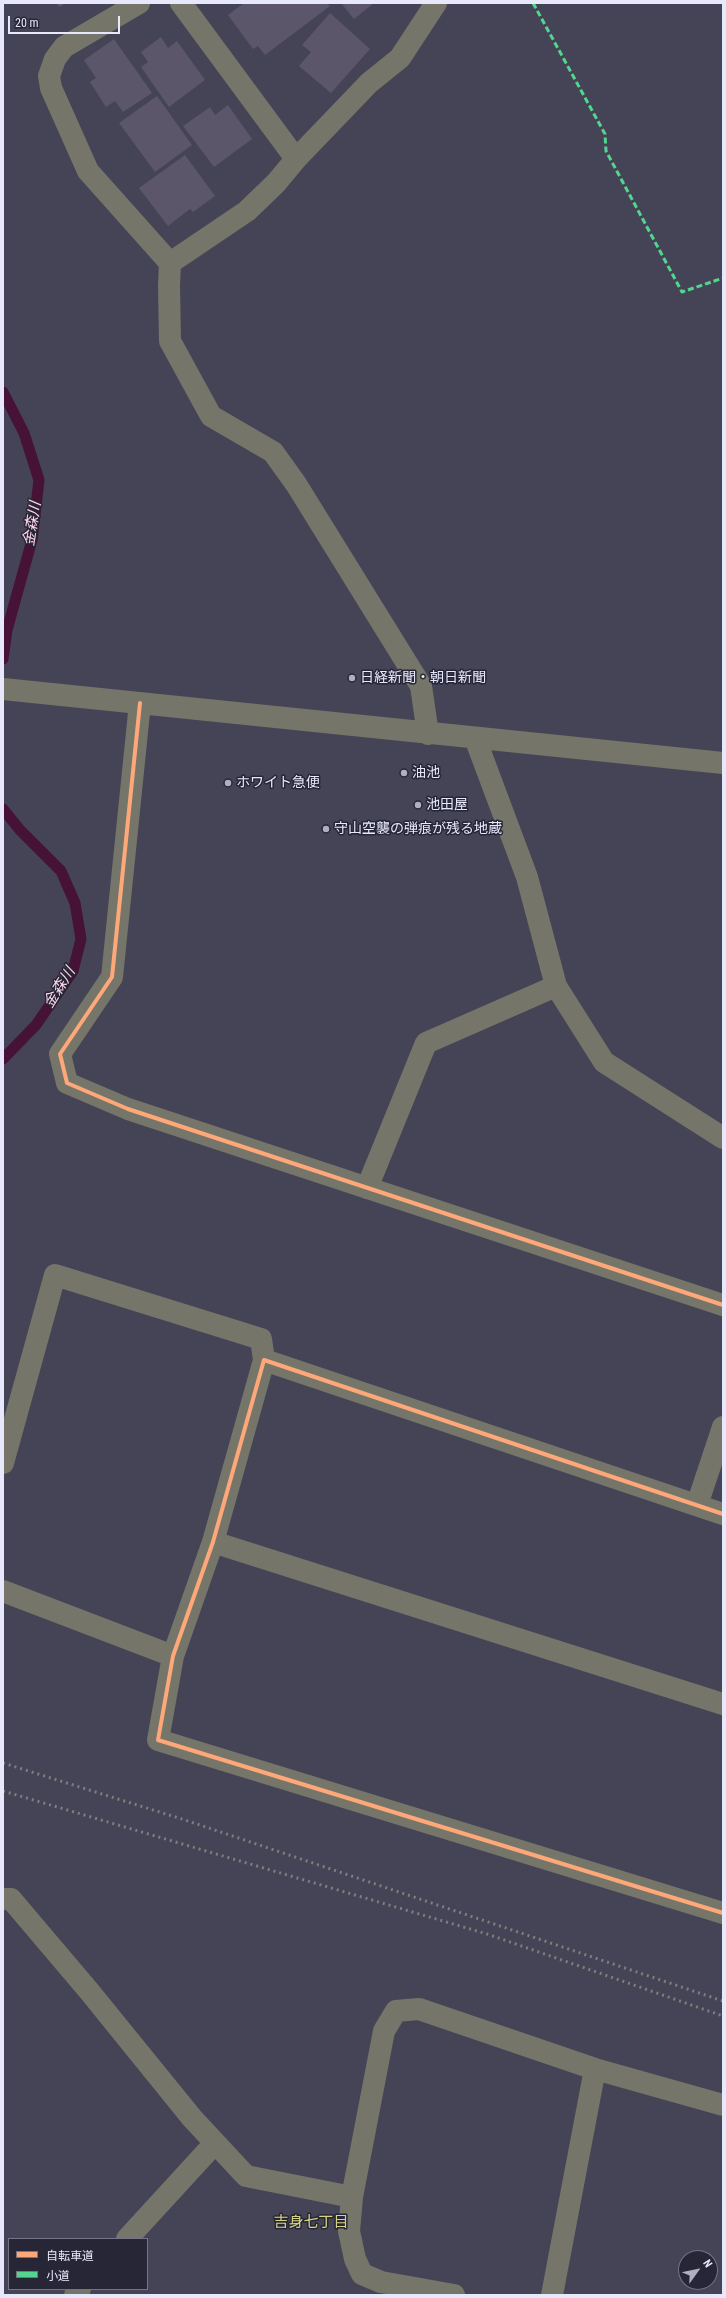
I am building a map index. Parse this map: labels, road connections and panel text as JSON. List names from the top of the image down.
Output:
{
  "districts": ["吉身七丁目"],
  "water": ["金森川"],
  "places": [
    "日経新聞・朝日新聞",
    "油池",
    "ホワイト急便",
    "池田屋",
    "守山空襲の弾痕が残る地蔵"
  ],
  "legend": ["自転車道", "小道"],
  "scale_bar": "20 m",
  "north": "top right"
}
